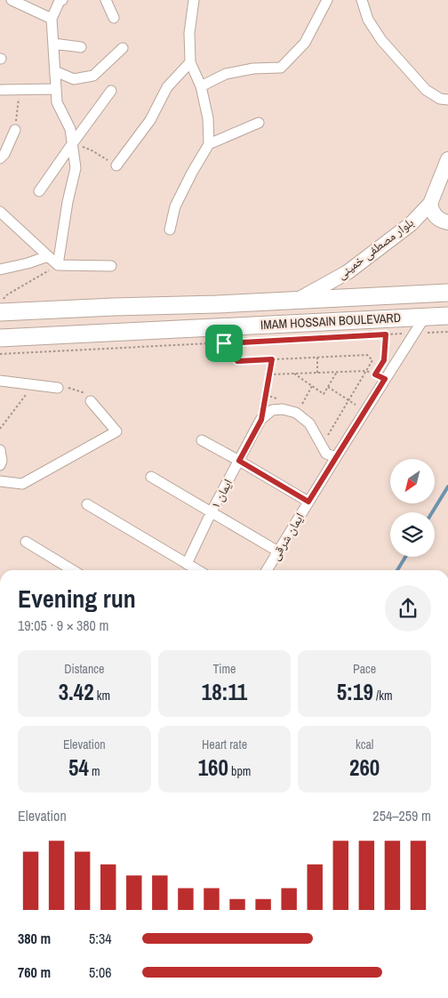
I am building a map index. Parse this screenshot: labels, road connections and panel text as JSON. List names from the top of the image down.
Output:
{
  "streets": {
    "main road": ["بلوار مصطفی خمینی", "IMAM HOSSAIN BOULEVARD"],
    "street": ["ایمان ۱", "ایمان شرقی"]
  },
  "crossings": [
    ["بلوار مصطفی خمینی", "IMAM HOSSAIN BOULEVARD"],
    ["IMAM HOSSAIN BOULEVARD", "ایمان شرقی"]
  ],
  "north": "bottom left",
  "page": {
    "heading": ["Evening run", "19:05 · 9 × 380 m"],
    "stats": [
      ["Distance", "3.42 km"],
      ["Time", "18:11"],
      ["Pace", "5:19 /km"],
      ["Elevation", "54 m"],
      ["Heart rate", "160 bpm"],
      ["kcal", "260"]
    ],
    "chart": ["Elevation", "254–259 m"],
    "list": [
      {
        "name": "380 m",
        "note": "5:34"
      },
      {
        "name": "760 m",
        "note": "5:06"
      }
    ]
  }
}
